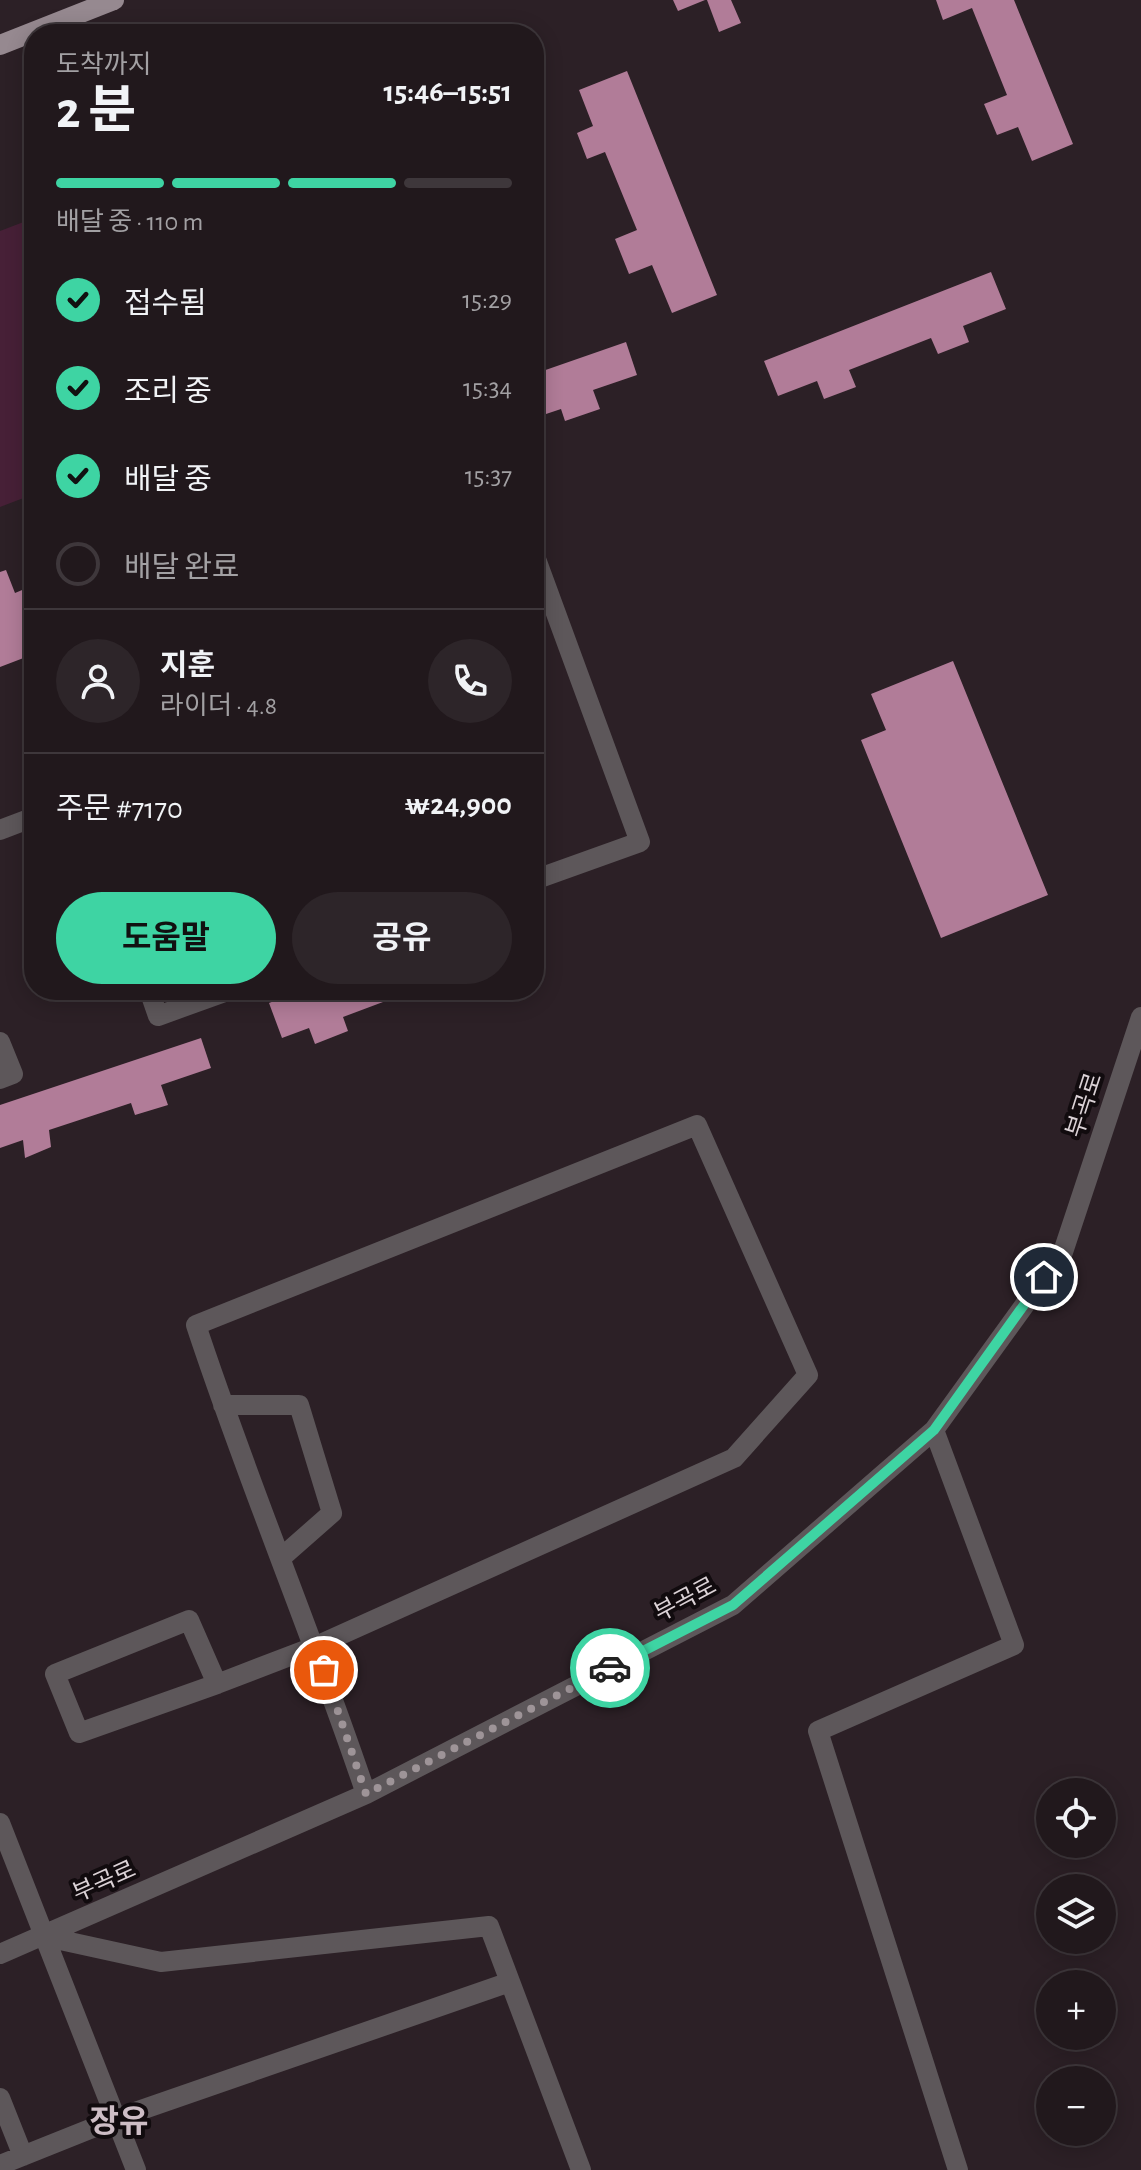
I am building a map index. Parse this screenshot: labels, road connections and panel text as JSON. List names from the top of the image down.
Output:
{
  "streets": {
    "street": ["부곡로"]
  },
  "districts": ["장유"],
  "page": {
    "heading": ["2 분", "도착까지", "15:46–15:51"],
    "panel": [
      "지훈",
      "라이더 · 4.8",
      "주문 #7170",
      "₩24,900"
    ],
    "bar": "배달 중 · 110 m",
    "list": [
      ["접수됨", "15:29"],
      ["조리 중", "15:34"],
      ["배달 중", "15:37"],
      "배달 완료"
    ],
    "buttons": ["도움말", "공유"],
    "map_buttons": ["+", "−"]
  }
}
